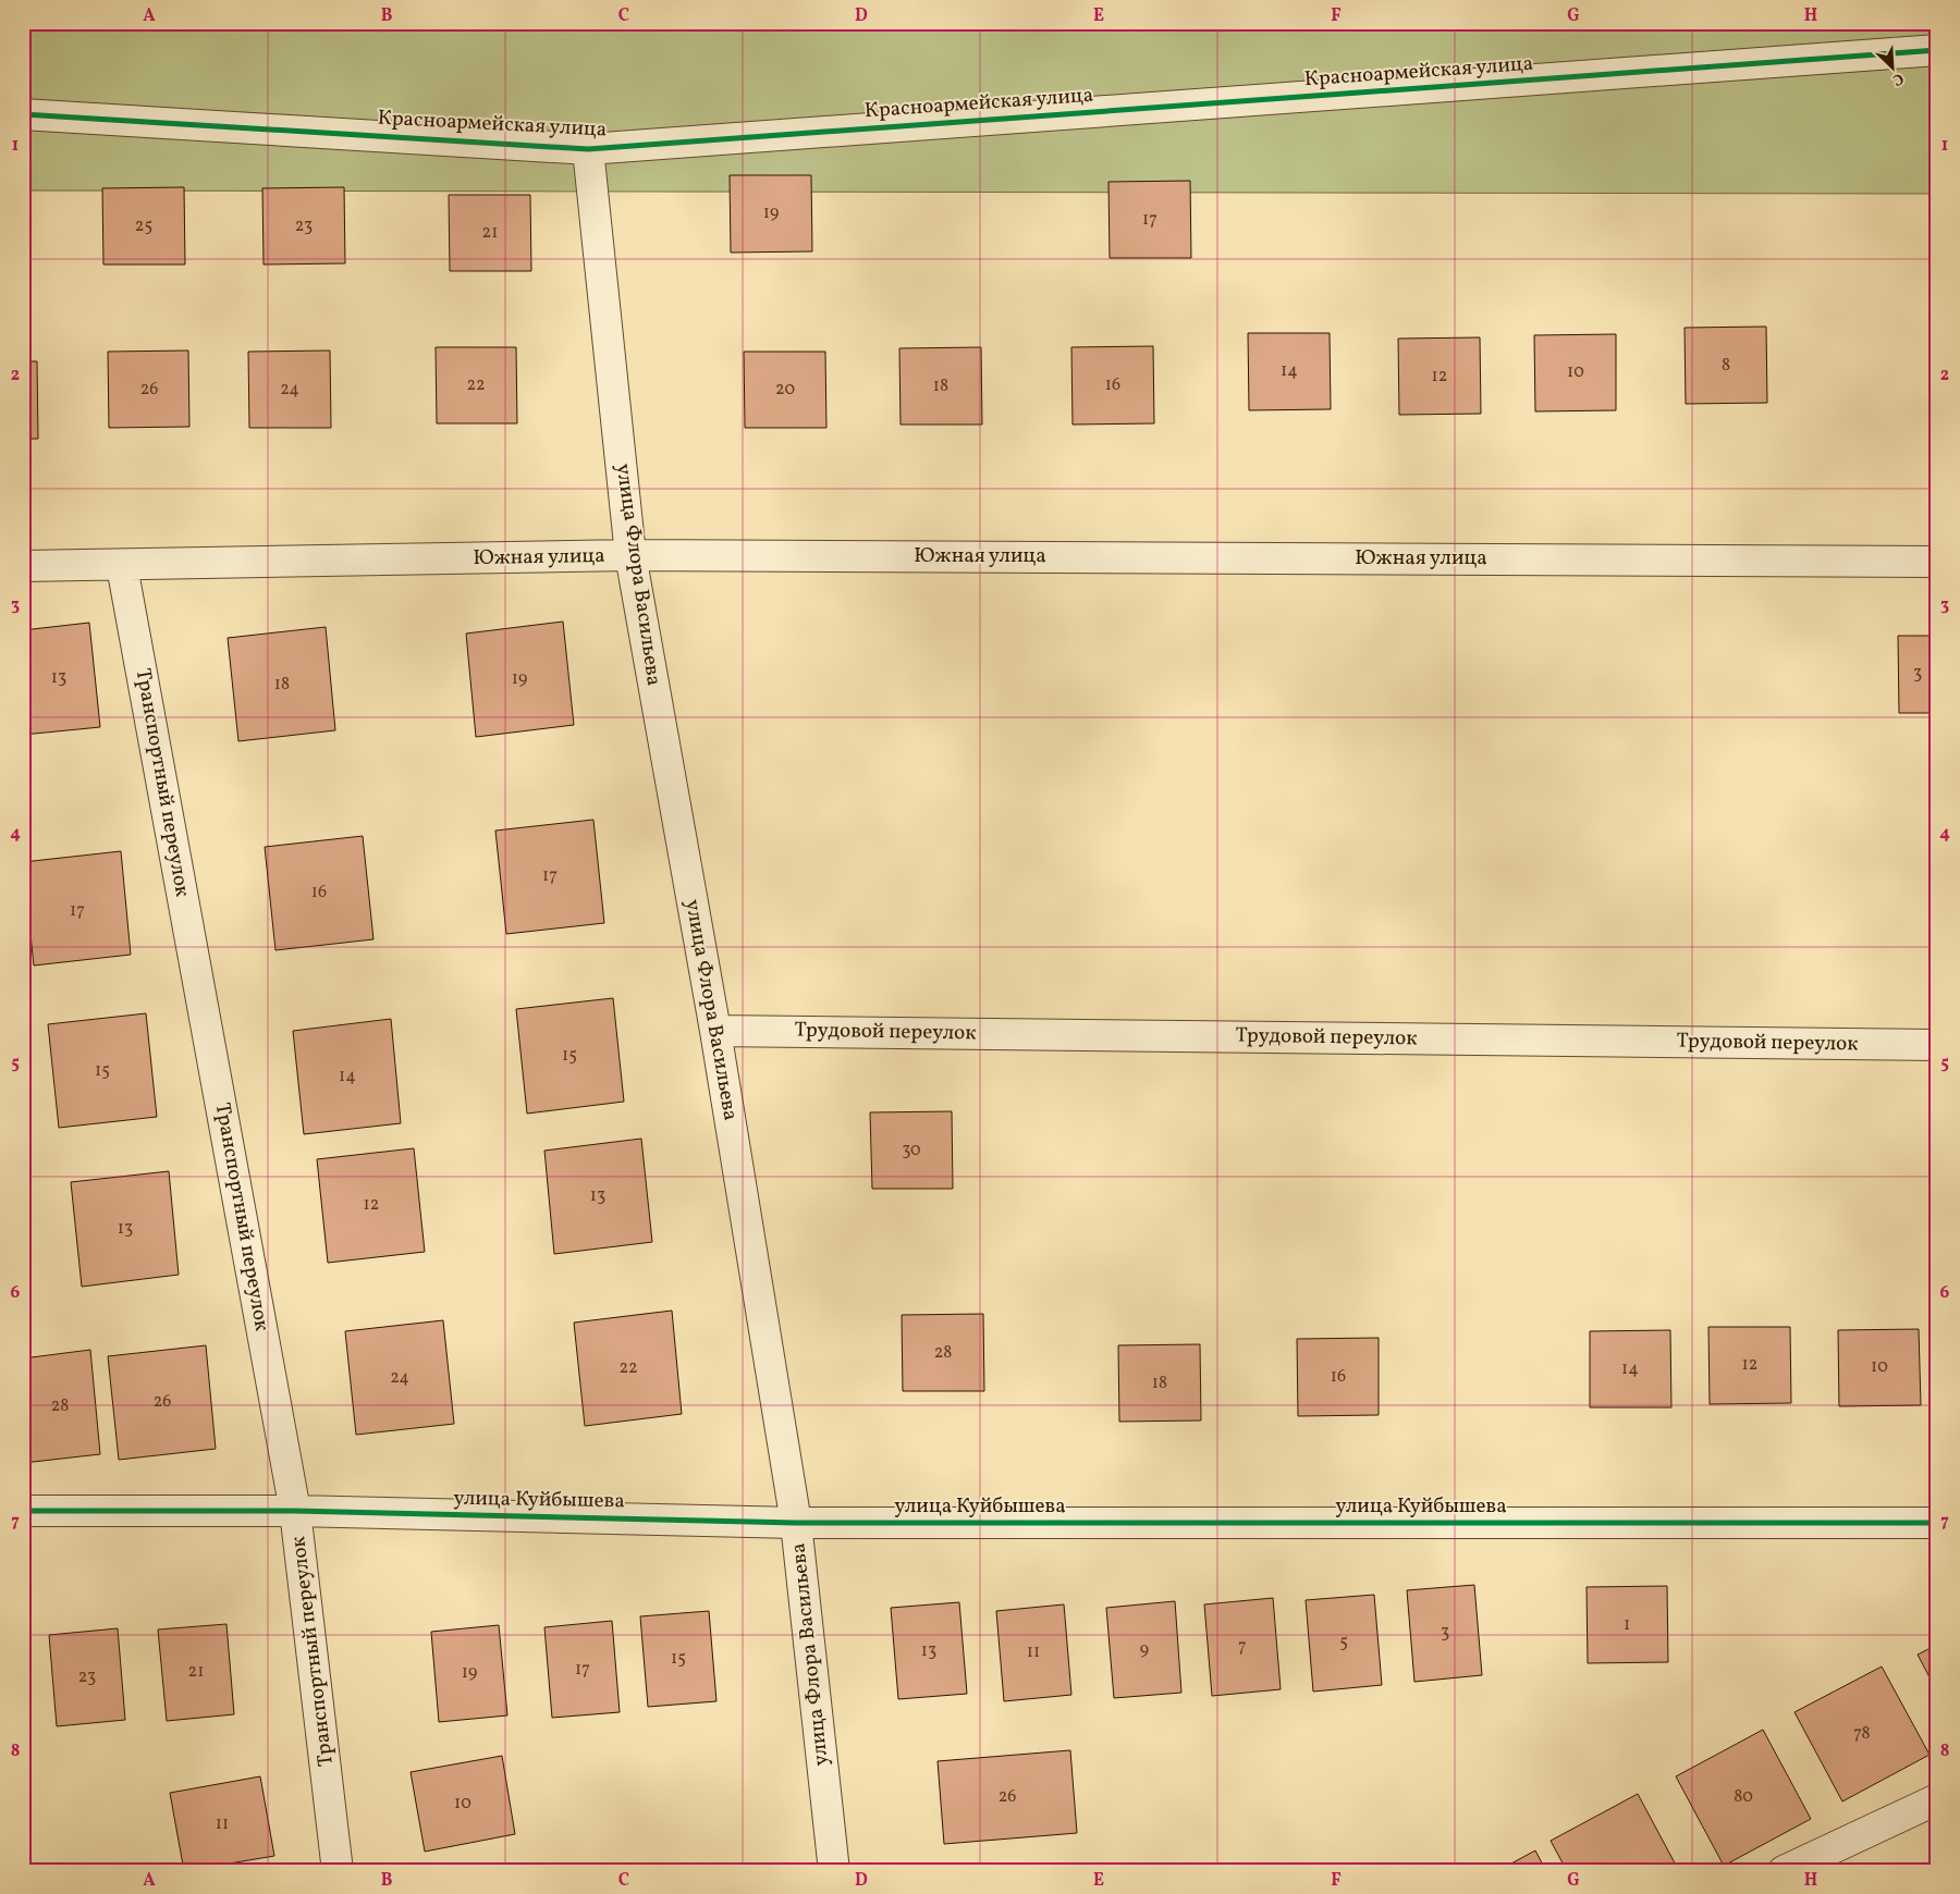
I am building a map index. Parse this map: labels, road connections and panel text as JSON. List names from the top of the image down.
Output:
{
  "streets": {
    "street": [
      "Красноармейская улица",
      "Южная улица",
      "улица Флора Васильева",
      "Транспортный переулок",
      "Трудовой переулок",
      "улица Куйбышева"
    ]
  },
  "crossings": [
    ["Красноармейская улица", "улица Флора Васильева"],
    ["Южная улица", "улица Флора Васильева"],
    ["Южная улица", "Транспортный переулок"],
    ["улица Флора Васильева", "Трудовой переулок"],
    ["улица Флора Васильева", "улица Куйбышева"],
    ["Транспортный переулок", "улица Куйбышева"]
  ],
  "house_numbers": [
    "19",
    "17",
    "25",
    "23",
    "21",
    "8",
    "14",
    "10",
    "12",
    "22",
    "16",
    "18",
    "26",
    "24",
    "20",
    "3",
    "13",
    "19",
    "18",
    "17",
    "16",
    "17",
    "15",
    "15",
    "14",
    "30",
    "13",
    "12",
    "13",
    "28",
    "12",
    "10",
    "22",
    "14",
    "16",
    "24",
    "18",
    "26",
    "28",
    "1",
    "3",
    "5",
    "7",
    "9",
    "13",
    "11",
    "15",
    "17",
    "21",
    "19",
    "23",
    "78",
    "26",
    "80",
    "10",
    "11"
  ],
  "north": "bottom right",
  "grid": {
    "columns": [
      "A",
      "B",
      "C",
      "D",
      "E",
      "F",
      "G",
      "H"
    ],
    "rows": [
      "1",
      "2",
      "3",
      "4",
      "5",
      "6",
      "7",
      "8"
    ]
  }
}
